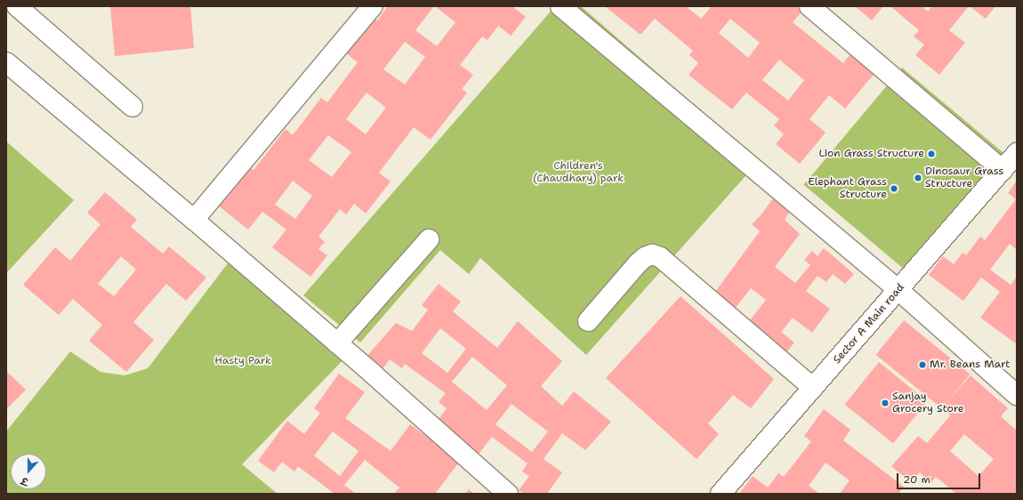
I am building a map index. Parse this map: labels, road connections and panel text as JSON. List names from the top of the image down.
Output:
{
  "streets": {
    "street": ["Sector A Main road"]
  },
  "parks": ["Children's (Chaudhary) park", "Hasty Park"],
  "places": [
    "Lion Grass Structure",
    "Dinosaur Grass Structure",
    "Elephant Grass Structure",
    "Mr. Beans Mart",
    "Sanjay Grocery Store"
  ],
  "scale_bar": "20 m",
  "north": "bottom"
}
